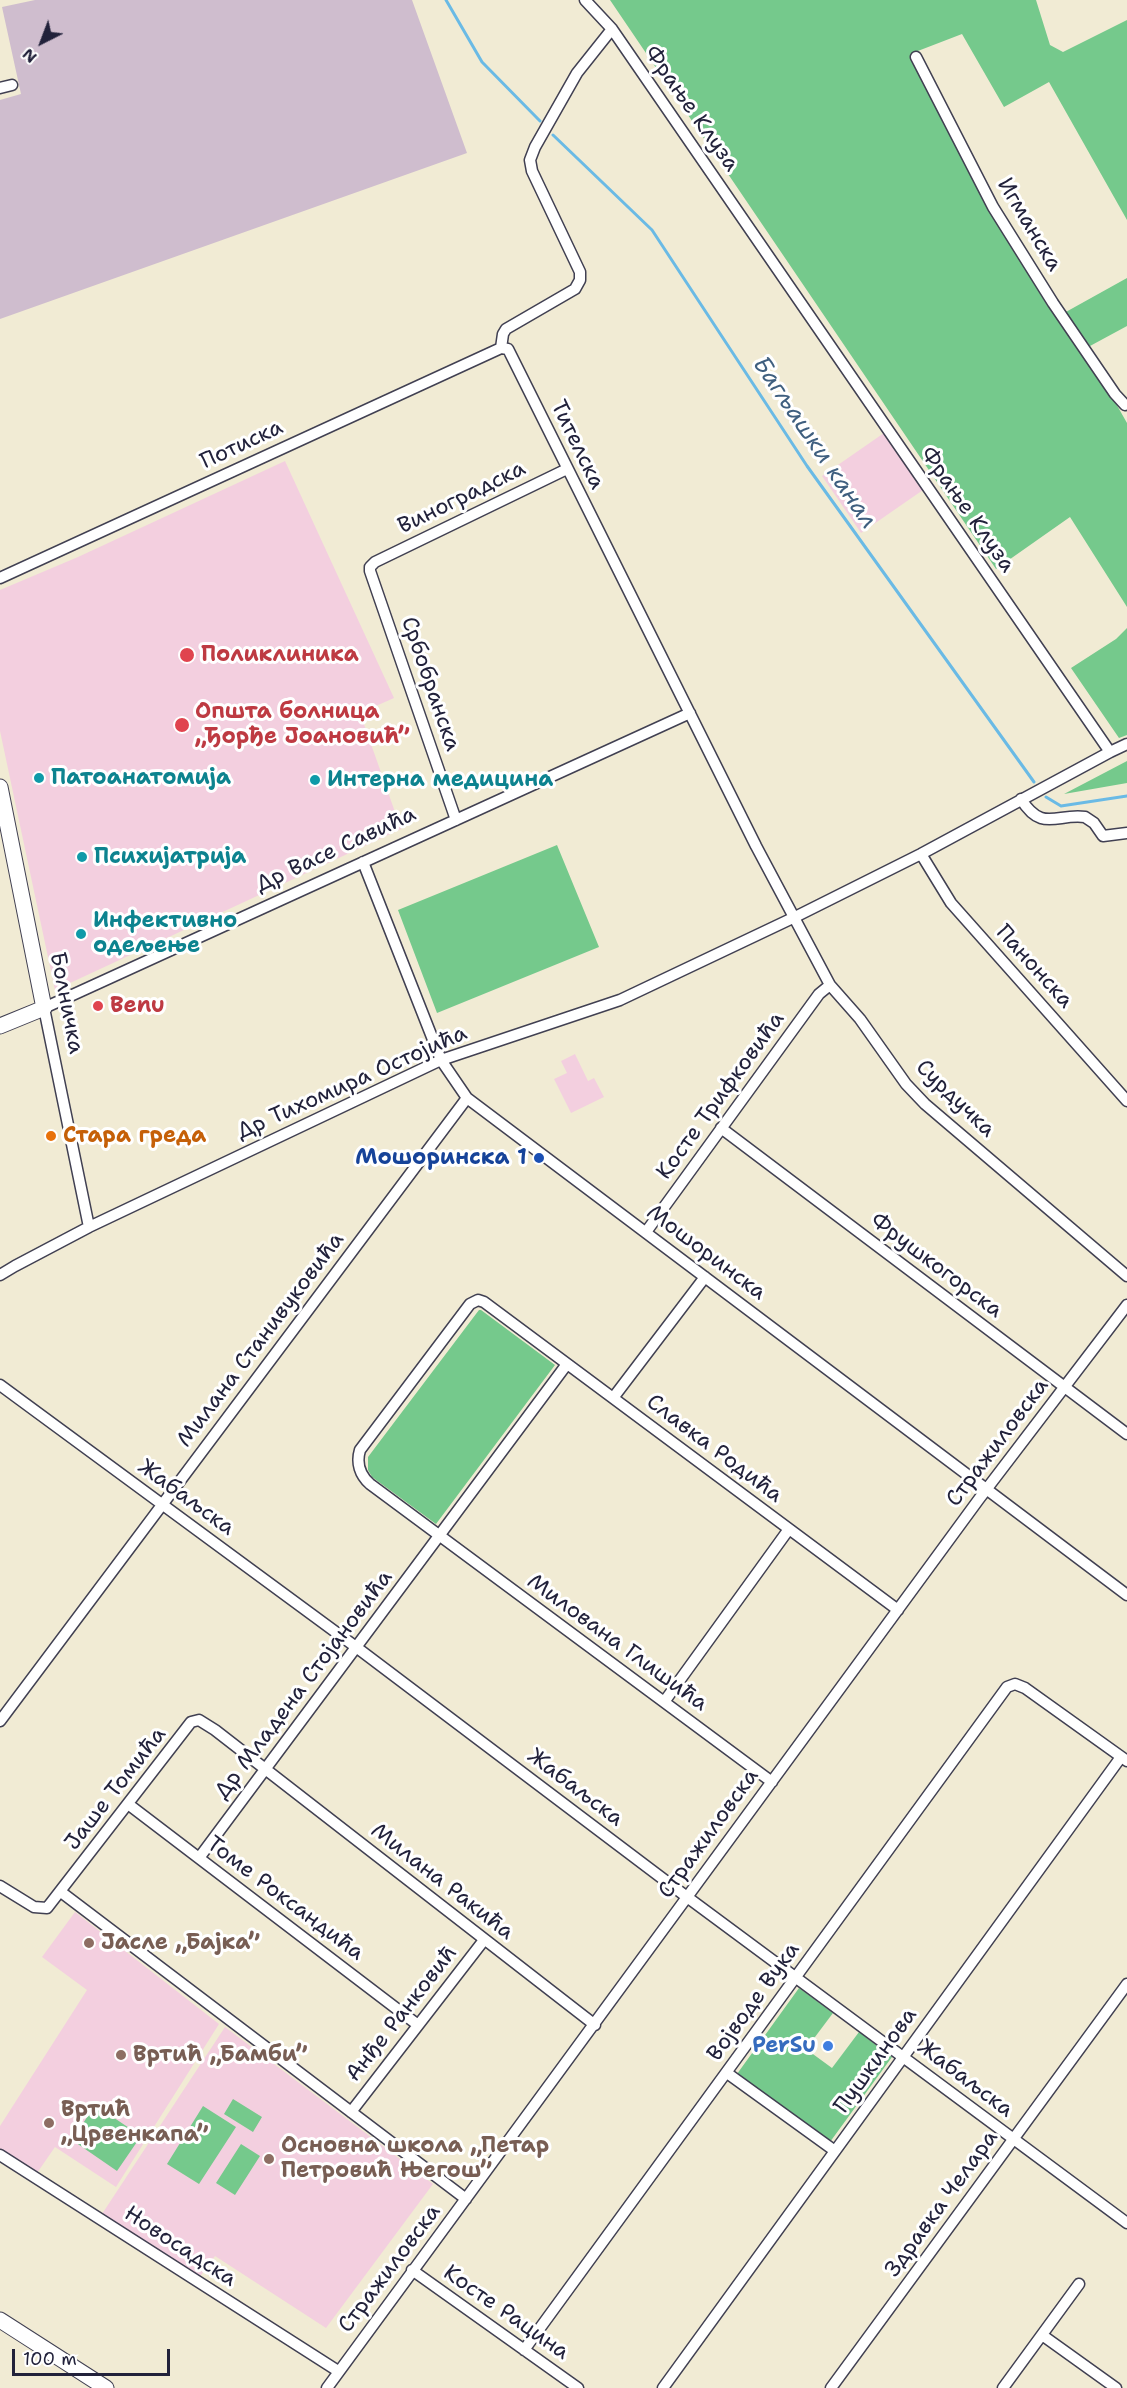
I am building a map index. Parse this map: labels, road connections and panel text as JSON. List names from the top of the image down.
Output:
{
  "streets": {
    "street": [
      "Фрање Клуза",
      "Игманска",
      "Потиска",
      "Тителска",
      "Виноградска",
      "Србобранска",
      "Др Васе Савића",
      "Панонска",
      "Болничка",
      "Др Тихомира Остојића",
      "Косте Трифковића",
      "Сурдучка",
      "Мошоринска",
      "Фрушкогорска",
      "Милана Станивуковића",
      "Стражиловска",
      "Славка Родића",
      "Жабаљска",
      "Милована Глишића",
      "Др Младена Стојановића",
      "Јаше Томића",
      "Милана Ракића",
      "Томе Роксандића",
      "Војводе Вука",
      "Анђе Ранковић",
      "Пушкинова",
      "Здравка Челара",
      "Новосадска",
      "Косте Рацина"
    ]
  },
  "crossings": [
    ["Потиска", "Тителска"],
    ["Тителска", "Виноградска"],
    ["Тителска", "Др Васе Савића"],
    ["Тителска", "Др Тихомира Остојића"],
    ["Тителска", "Сурдучка"],
    ["Виноградска", "Србобранска"],
    ["Србобранска", "Др Васе Савића"],
    ["Др Васе Савића", "Болничка"],
    ["Др Васе Савића", "Мошоринска"],
    ["Болничка", "Др Тихомира Остојића"],
    ["Др Тихомира Остојића", "Сурдучка"],
    ["Др Тихомира Остојића", "Мошоринска"],
    ["Косте Трифковића", "Сурдучка"],
    ["Косте Трифковића", "Мошоринска"],
    ["Косте Трифковића", "Фрушкогорска"],
    ["Мошоринска", "Милана Станивуковића"],
    ["Мошоринска", "Стражиловска"],
    ["Фрушкогорска", "Стражиловска"],
    ["Милана Станивуковића", "Жабаљска"],
    ["Стражиловска", "Славка Родића"],
    ["Стражиловска", "Жабаљска"],
    ["Стражиловска", "Милована Глишића"],
    ["Стражиловска", "Милана Ракића"],
    ["Стражиловска", "Новосадска"],
    ["Стражиловска", "Косте Рацина"],
    ["Славка Родића", "Милована Глишића"],
    ["Славка Родића", "Др Младена Стојановића"],
    ["Жабаљска", "Др Младена Стојановића"],
    ["Жабаљска", "Војводе Вука"],
    ["Жабаљска", "Пушкинова"],
    ["Жабаљска", "Здравка Челара"],
    ["Милована Глишића", "Др Младена Стојановића"],
    ["Др Младена Стојановића", "Јаше Томића"],
    ["Др Младена Стојановића", "Милана Ракића"],
    ["Др Младена Стојановића", "Томе Роксандића"],
    ["Јаше Томића", "Милана Ракића"],
    ["Јаше Томића", "Томе Роксандића"],
    ["Милана Ракића", "Анђе Ранковић"],
    ["Томе Роксандића", "Анђе Ранковић"],
    ["Војводе Вука", "Пушкинова"],
    ["Војводе Вука", "Косте Рацина"]
  ],
  "water": ["Багљашки канал"],
  "places": [
    "Поликлиника",
    "Општа болница „Ђорђе Јоановић”",
    "Патоанатомија",
    "Интерна медицина",
    "Психијатрија",
    "Инфективно одељење",
    "Benu",
    "Стара греда",
    "Мошоринска 1",
    "Јасле „Бајка”",
    "PerSu",
    "Вртић „Бамби”",
    "Вртић „Црвенкапа”",
    "Основна школа „Петар Петровић Његош”"
  ],
  "scale_bar": "100 m",
  "north": "bottom left"
}
